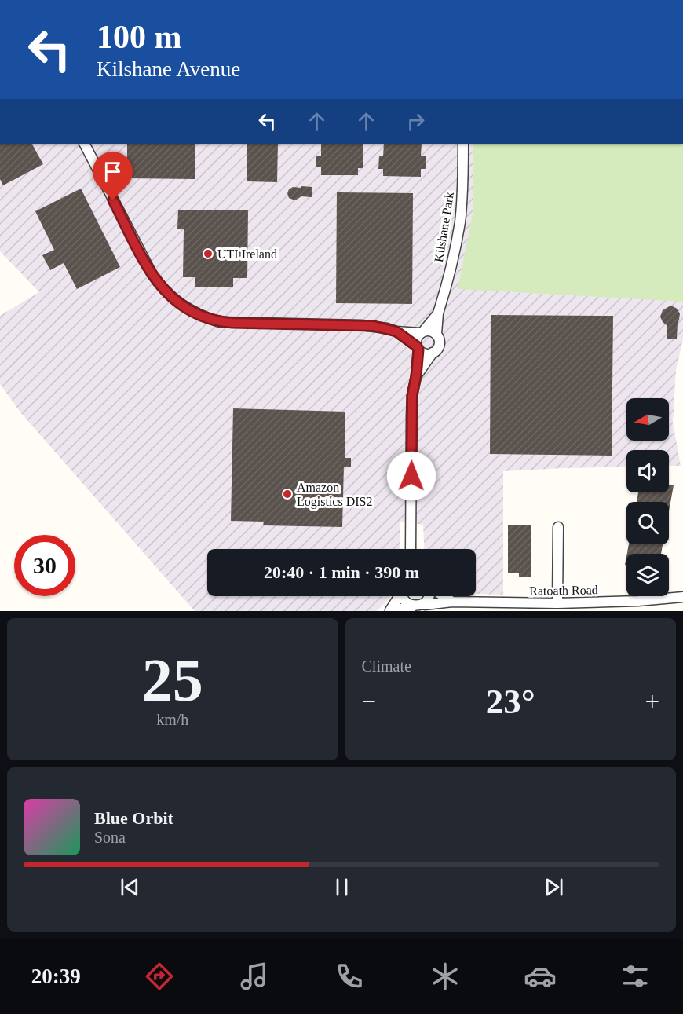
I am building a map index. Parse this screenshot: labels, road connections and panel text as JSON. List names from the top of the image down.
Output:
{
  "streets": {
    "street": ["Kilshane Park", "Ratoath Road"]
  },
  "places": ["UTI Ireland", "Amazon Logistics DIS2"],
  "north": "left",
  "page": {
    "turn": ["100 m", "Kilshane Avenue"],
    "limit": "30",
    "trip": "20:40 · 1 min · 390 m",
    "tile": [
      ["25", "km/h"],
      "Climate"
    ],
    "heat": ["−", "23°", "+"],
    "song": ["Blue Orbit", "Sona"],
    "tabs": "20:39"
  }
}
